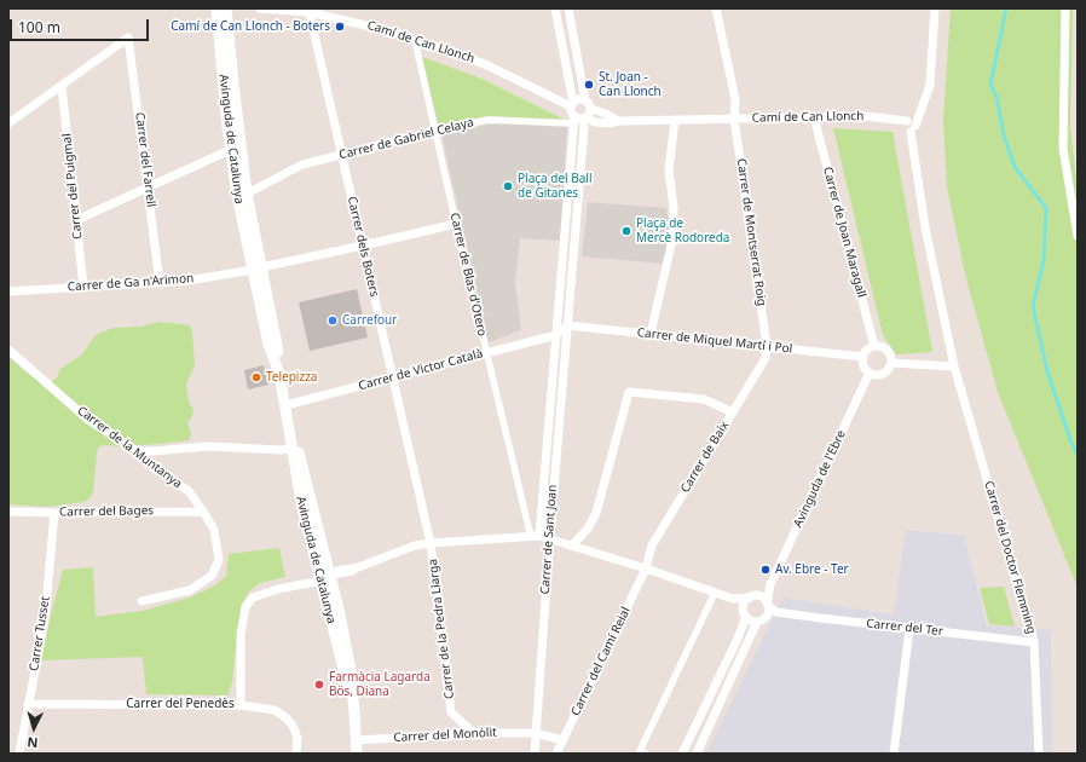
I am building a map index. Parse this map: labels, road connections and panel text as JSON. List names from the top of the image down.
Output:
{
  "streets": {
    "street": [
      "Camí de Can Llonch",
      "Avinguda de Catalunya",
      "Carrer de Gabriel Celaya",
      "Carrer del Farrell",
      "Carrer del Puigmal",
      "Carrer de Montserrat Roig",
      "Carrer de Joan Maragall",
      "Carrer dels Boters",
      "Carrer de Blas d'Otero",
      "Carrer de Ga n'Arimon",
      "Carrer de Miquel Martí i Pol",
      "Carrer de Victor Català",
      "Carrer de la Muntanya",
      "Carrer de Baix",
      "Avinguda de l'Ebre",
      "Carrer del Bages",
      "Carrer de Sant Joan",
      "Carrer del Doctor Flemming",
      "Carrer del Ter",
      "Carrer de la Pedra Llarga",
      "Carrer Tusset",
      "Carrer del Camí Reial",
      "Carrer del Penedès",
      "Carrer del Monòlit"
    ]
  },
  "crossings": [
    ["Camí de Can Llonch", "Carrer de Gabriel Celaya"],
    ["Camí de Can Llonch", "Carrer de Montserrat Roig"],
    ["Camí de Can Llonch", "Carrer de Joan Maragall"],
    ["Camí de Can Llonch", "Carrer dels Boters"],
    ["Camí de Can Llonch", "Carrer de Blas d'Otero"],
    ["Camí de Can Llonch", "Carrer de Sant Joan"],
    ["Camí de Can Llonch", "Carrer del Doctor Flemming"],
    ["Avinguda de Catalunya", "Carrer de Gabriel Celaya"],
    ["Avinguda de Catalunya", "Carrer de Ga n'Arimon"],
    ["Avinguda de Catalunya", "Carrer de Victor Català"],
    ["Avinguda de Catalunya", "Carrer del Penedès"],
    ["Avinguda de Catalunya", "Carrer del Monòlit"],
    ["Carrer de Gabriel Celaya", "Carrer dels Boters"],
    ["Carrer de Gabriel Celaya", "Carrer de Blas d'Otero"],
    ["Carrer de Gabriel Celaya", "Carrer de Sant Joan"],
    ["Carrer del Farrell", "Carrer del Puigmal"],
    ["Carrer del Farrell", "Carrer de Ga n'Arimon"],
    ["Carrer del Puigmal", "Carrer de Ga n'Arimon"],
    ["Carrer de Montserrat Roig", "Carrer de Miquel Martí i Pol"],
    ["Carrer de Montserrat Roig", "Carrer de Baix"],
    ["Carrer de Joan Maragall", "Carrer de Miquel Martí i Pol"],
    ["Carrer de Joan Maragall", "Avinguda de l'Ebre"],
    ["Carrer dels Boters", "Carrer de Ga n'Arimon"],
    ["Carrer dels Boters", "Carrer de Victor Català"],
    ["Carrer dels Boters", "Carrer de la Pedra Llarga"],
    ["Carrer de Blas d'Otero", "Carrer de Ga n'Arimon"],
    ["Carrer de Blas d'Otero", "Carrer de Victor Català"],
    ["Carrer de Blas d'Otero", "Carrer de Sant Joan"],
    ["Carrer de Miquel Martí i Pol", "Carrer de Baix"],
    ["Carrer de Miquel Martí i Pol", "Avinguda de l'Ebre"],
    ["Carrer de Miquel Martí i Pol", "Carrer de Sant Joan"],
    ["Carrer de Victor Català", "Carrer de Sant Joan"],
    ["Carrer de la Muntanya", "Carrer del Bages"],
    ["Carrer de Baix", "Carrer del Camí Reial"],
    ["Avinguda de l'Ebre", "Carrer del Ter"],
    ["Carrer del Bages", "Carrer Tusset"],
    ["Carrer de Sant Joan", "Carrer del Monòlit"],
    ["Carrer del Doctor Flemming", "Carrer del Ter"],
    ["Carrer de la Pedra Llarga", "Carrer del Monòlit"],
    ["Carrer Tusset", "Carrer del Penedès"],
    ["Carrer del Camí Reial", "Carrer del Monòlit"]
  ],
  "places": [
    "Camí de Can Llonch - Boters",
    "St. Joan - Can Llonch",
    "Plaça del Ball de Gitanes",
    "Plaça de Mercè Rodoreda",
    "Carrefour",
    "Telepizza",
    "Av. Ebre - Ter",
    "Farmàcia Lagarda Bös, Diana"
  ],
  "scale_bar": "100 m",
  "north": "bottom"
}
